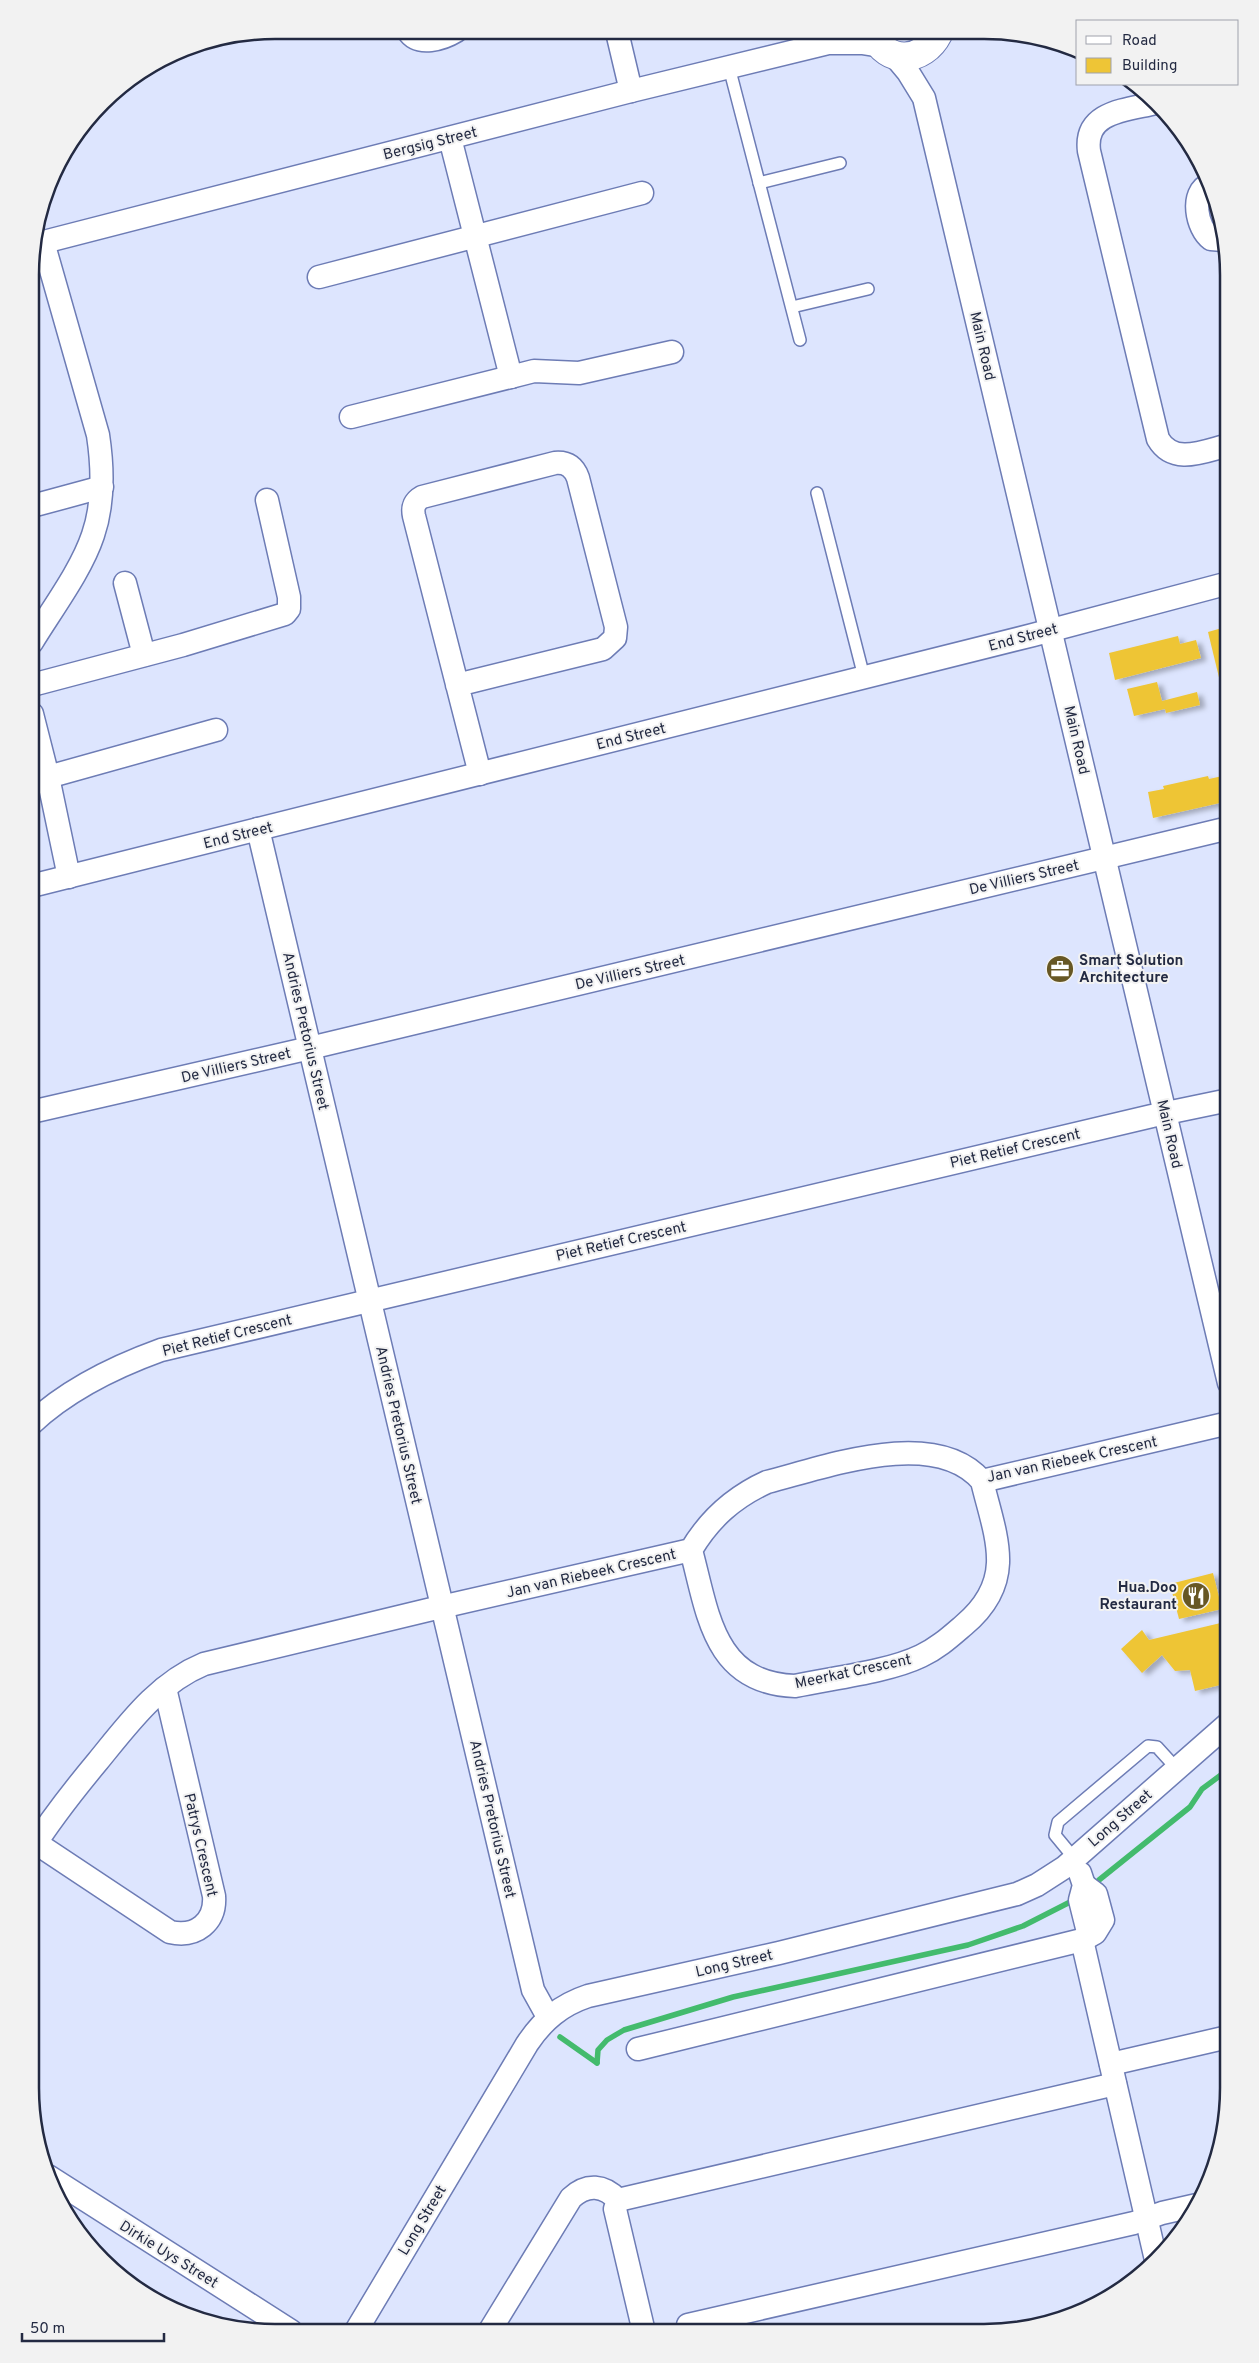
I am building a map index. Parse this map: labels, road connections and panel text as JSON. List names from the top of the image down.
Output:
{
  "streets": {
    "street": [
      "Bergsig Street",
      "Main Road",
      "End Street",
      "De Villiers Street",
      "Andries Pretorius Street",
      "Piet Retief Crescent",
      "Jan van Riebeek Crescent",
      "Meerkat Crescent",
      "Long Street",
      "Patrys Crescent",
      "Dirkie Uys Street"
    ]
  },
  "crossings": [
    ["Bergsig Street", "Main Road"],
    ["Main Road", "End Street"],
    ["Main Road", "De Villiers Street"],
    ["Main Road", "Piet Retief Crescent"],
    ["End Street", "Andries Pretorius Street"],
    ["De Villiers Street", "Andries Pretorius Street"],
    ["Andries Pretorius Street", "Piet Retief Crescent"],
    ["Andries Pretorius Street", "Jan van Riebeek Crescent"],
    ["Andries Pretorius Street", "Long Street"],
    ["Jan van Riebeek Crescent", "Meerkat Crescent"],
    ["Jan van Riebeek Crescent", "Patrys Crescent"]
  ],
  "places": {
    "office": ["Smart Solution Architecture"],
    "restaurant": ["Hua.Doo Restaurant"]
  },
  "legend": ["Road", "Building"],
  "scale_bar": "50 m"
}
